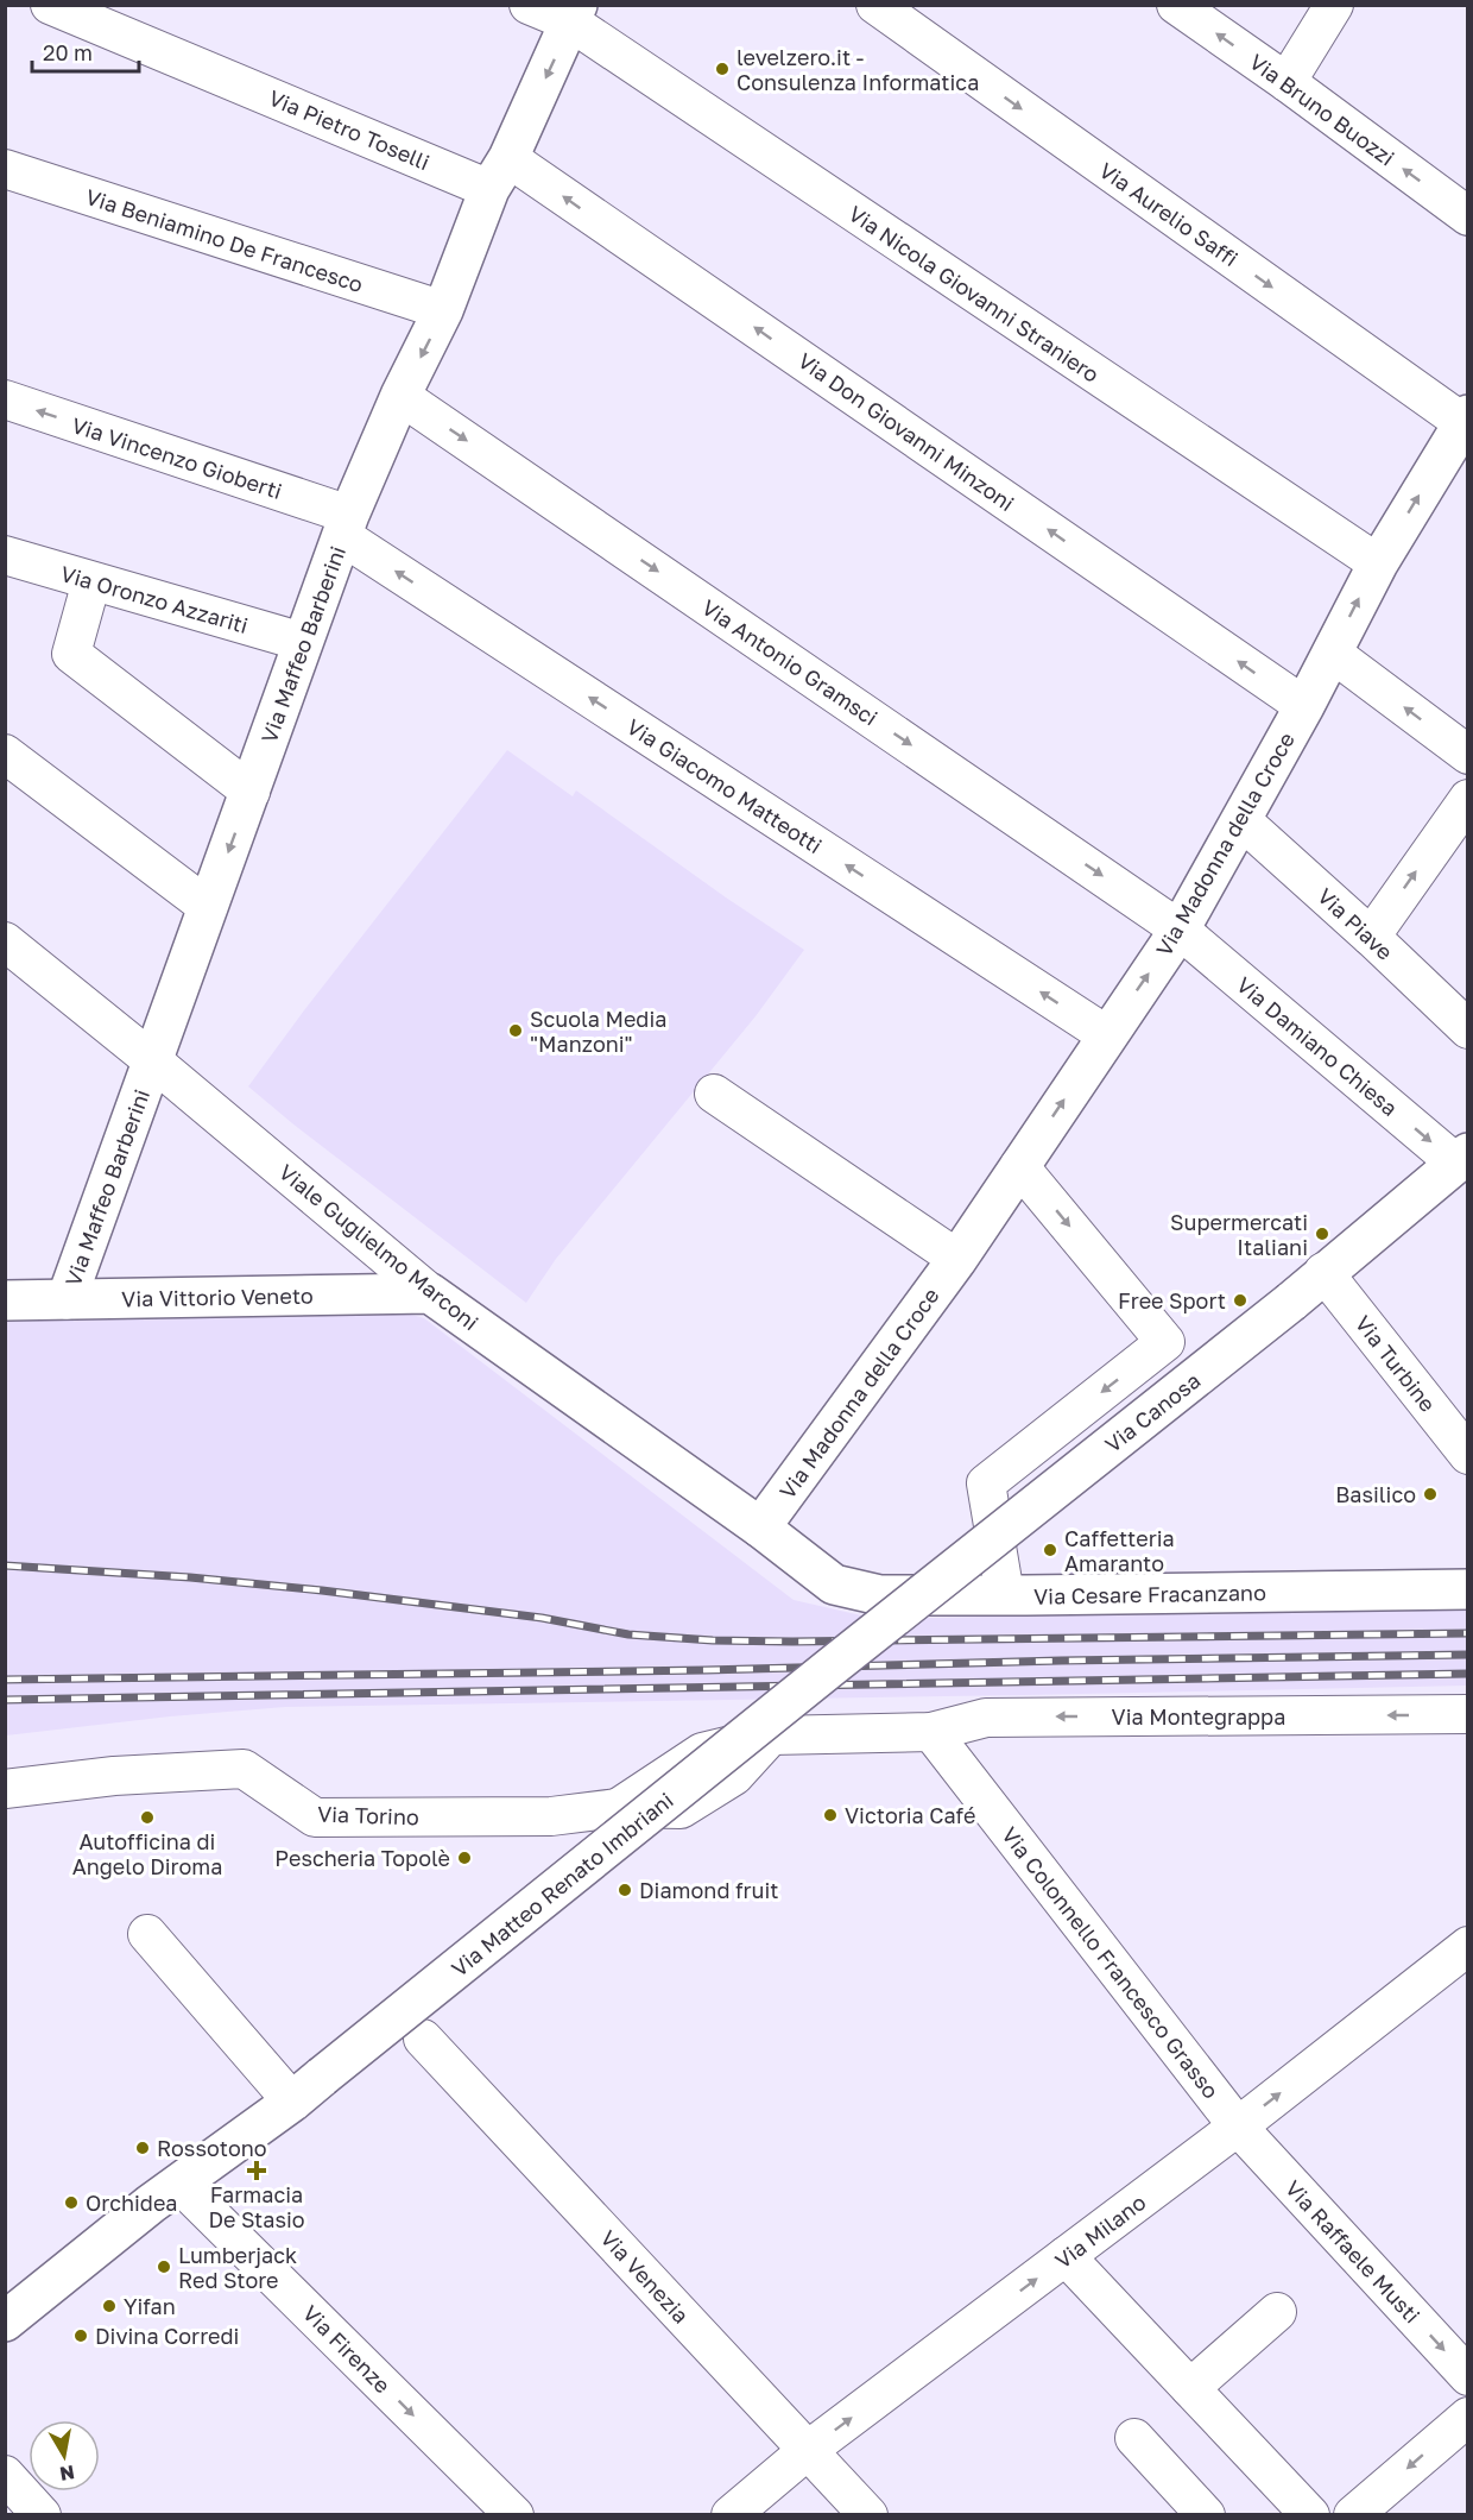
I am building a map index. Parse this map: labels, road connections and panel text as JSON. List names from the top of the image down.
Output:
{
  "streets": {
    "street": [
      "Via Bruno Buozzi",
      "Via Pietro Toselli",
      "Via Aurelio Saffi",
      "Via Beniamino De Francesco",
      "Via Nicola Giovanni Straniero",
      "Via Don Giovanni Minzoni",
      "Via Vincenzo Gioberti",
      "Via Oronzo Azzariti",
      "Via Maffeo Barberini",
      "Via Antonio Gramsci",
      "Via Giacomo Matteotti",
      "Via Madonna della Croce",
      "Via Piave",
      "Via Damiano Chiesa",
      "Viale Guglielmo Marconi",
      "Via Vittorio Veneto",
      "Via Turbine",
      "Via Canosa",
      "Via Cesare Fracanzano",
      "Via Montegrappa",
      "Via Torino",
      "Via Matteo Renato Imbriani",
      "Via Colonnello Francesco Grasso",
      "Via Milano",
      "Via Raffaele Musti",
      "Via Venezia",
      "Via Firenze"
    ]
  },
  "crossings": [
    ["Via Pietro Toselli", "Via Don Giovanni Minzoni"],
    ["Via Pietro Toselli", "Via Maffeo Barberini"],
    ["Via Aurelio Saffi", "Via Madonna della Croce"],
    ["Via Beniamino De Francesco", "Via Maffeo Barberini"],
    ["Via Nicola Giovanni Straniero", "Via Maffeo Barberini"],
    ["Via Nicola Giovanni Straniero", "Via Madonna della Croce"],
    ["Via Don Giovanni Minzoni", "Via Maffeo Barberini"],
    ["Via Don Giovanni Minzoni", "Via Madonna della Croce"],
    ["Via Vincenzo Gioberti", "Via Maffeo Barberini"],
    ["Via Vincenzo Gioberti", "Via Giacomo Matteotti"],
    ["Via Oronzo Azzariti", "Via Maffeo Barberini"],
    ["Via Maffeo Barberini", "Via Antonio Gramsci"],
    ["Via Maffeo Barberini", "Via Giacomo Matteotti"],
    ["Via Maffeo Barberini", "Viale Guglielmo Marconi"],
    ["Via Maffeo Barberini", "Via Vittorio Veneto"],
    ["Via Antonio Gramsci", "Via Madonna della Croce"],
    ["Via Antonio Gramsci", "Via Damiano Chiesa"],
    ["Via Giacomo Matteotti", "Via Madonna della Croce"],
    ["Via Madonna della Croce", "Via Piave"],
    ["Via Madonna della Croce", "Via Damiano Chiesa"],
    ["Via Madonna della Croce", "Viale Guglielmo Marconi"],
    ["Via Damiano Chiesa", "Via Canosa"],
    ["Viale Guglielmo Marconi", "Via Vittorio Veneto"],
    ["Viale Guglielmo Marconi", "Via Cesare Fracanzano"],
    ["Via Turbine", "Via Canosa"],
    ["Via Canosa", "Via Matteo Renato Imbriani"],
    ["Via Montegrappa", "Via Torino"],
    ["Via Montegrappa", "Via Colonnello Francesco Grasso"],
    ["Via Torino", "Via Colonnello Francesco Grasso"],
    ["Via Matteo Renato Imbriani", "Via Firenze"],
    ["Via Colonnello Francesco Grasso", "Via Milano"],
    ["Via Colonnello Francesco Grasso", "Via Raffaele Musti"],
    ["Via Milano", "Via Raffaele Musti"],
    ["Via Milano", "Via Venezia"]
  ],
  "one_way": [
    "Via Bruno Buozzi",
    "Via Aurelio Saffi",
    "Via Don Giovanni Minzoni",
    "Via Vincenzo Gioberti",
    "Via Antonio Gramsci",
    "Via Madonna della Croce",
    "Via Montegrappa",
    "Via Milano",
    "Via Firenze"
  ],
  "places": {
    "other": [
      "levelzero.it - Consulenza Informatica",
      "Scuola Media \"Manzoni\"",
      "Supermercati Italiani",
      "Free Sport",
      "Basilico",
      "Caffetteria Amaranto",
      "Victoria Café",
      "Autofficina di Angelo Diroma",
      "Pescheria Topolè",
      "Diamond fruit",
      "Rossotono",
      "Orchidea",
      "Lumberjack Red Store",
      "Yifan",
      "Divina Corredi"
    ],
    "health": ["Farmacia De Stasio"]
  },
  "scale_bar": "20 m",
  "north": "bottom"
}
